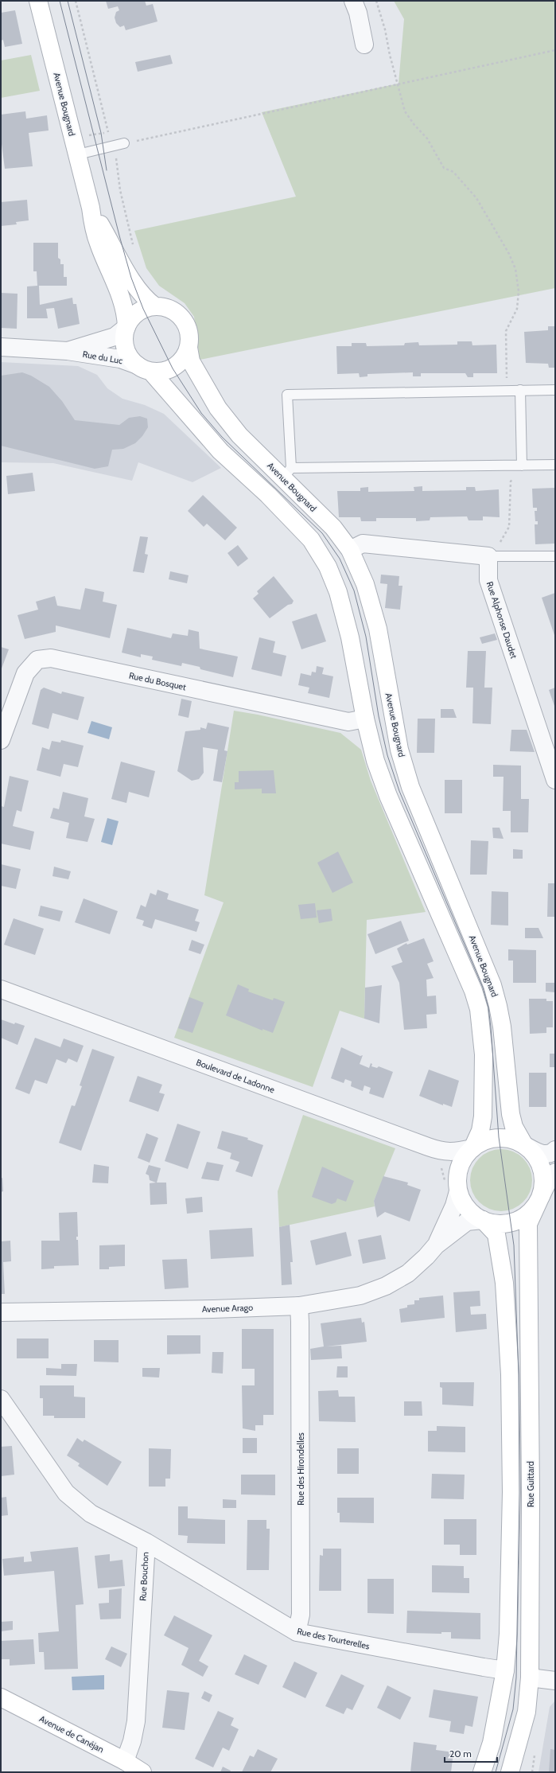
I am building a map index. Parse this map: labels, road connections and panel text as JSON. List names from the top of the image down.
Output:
{
  "streets": {
    "main road": ["Avenue Bougnard", "Rue Guittard", "Avenue de Canéjan"],
    "street": [
      "Rue du Luc",
      "Rue Alphonse Daudet",
      "Rue du Bosquet",
      "Boulevard de Ladonne",
      "Avenue Arago",
      "Rue des Hirondelles",
      "Rue Bouchon",
      "Rue des Tourterelles"
    ]
  },
  "crossings": [
    ["Avenue Bougnard", "Rue du Luc"],
    ["Avenue Bougnard", "Rue du Bosquet"],
    ["Avenue Bougnard", "Boulevard de Ladonne"],
    ["Avenue Bougnard", "Avenue Arago"],
    ["Avenue Bougnard", "Rue Guittard"],
    ["Boulevard de Ladonne", "Avenue Arago"],
    ["Boulevard de Ladonne", "Rue Guittard"],
    ["Avenue Arago", "Rue des Hirondelles"],
    ["Avenue Arago", "Rue Guittard"],
    ["Rue des Hirondelles", "Rue des Tourterelles"],
    ["Rue Bouchon", "Rue des Tourterelles"],
    ["Rue Bouchon", "Avenue de Canéjan"]
  ],
  "scale_bar": "20 m"
}
